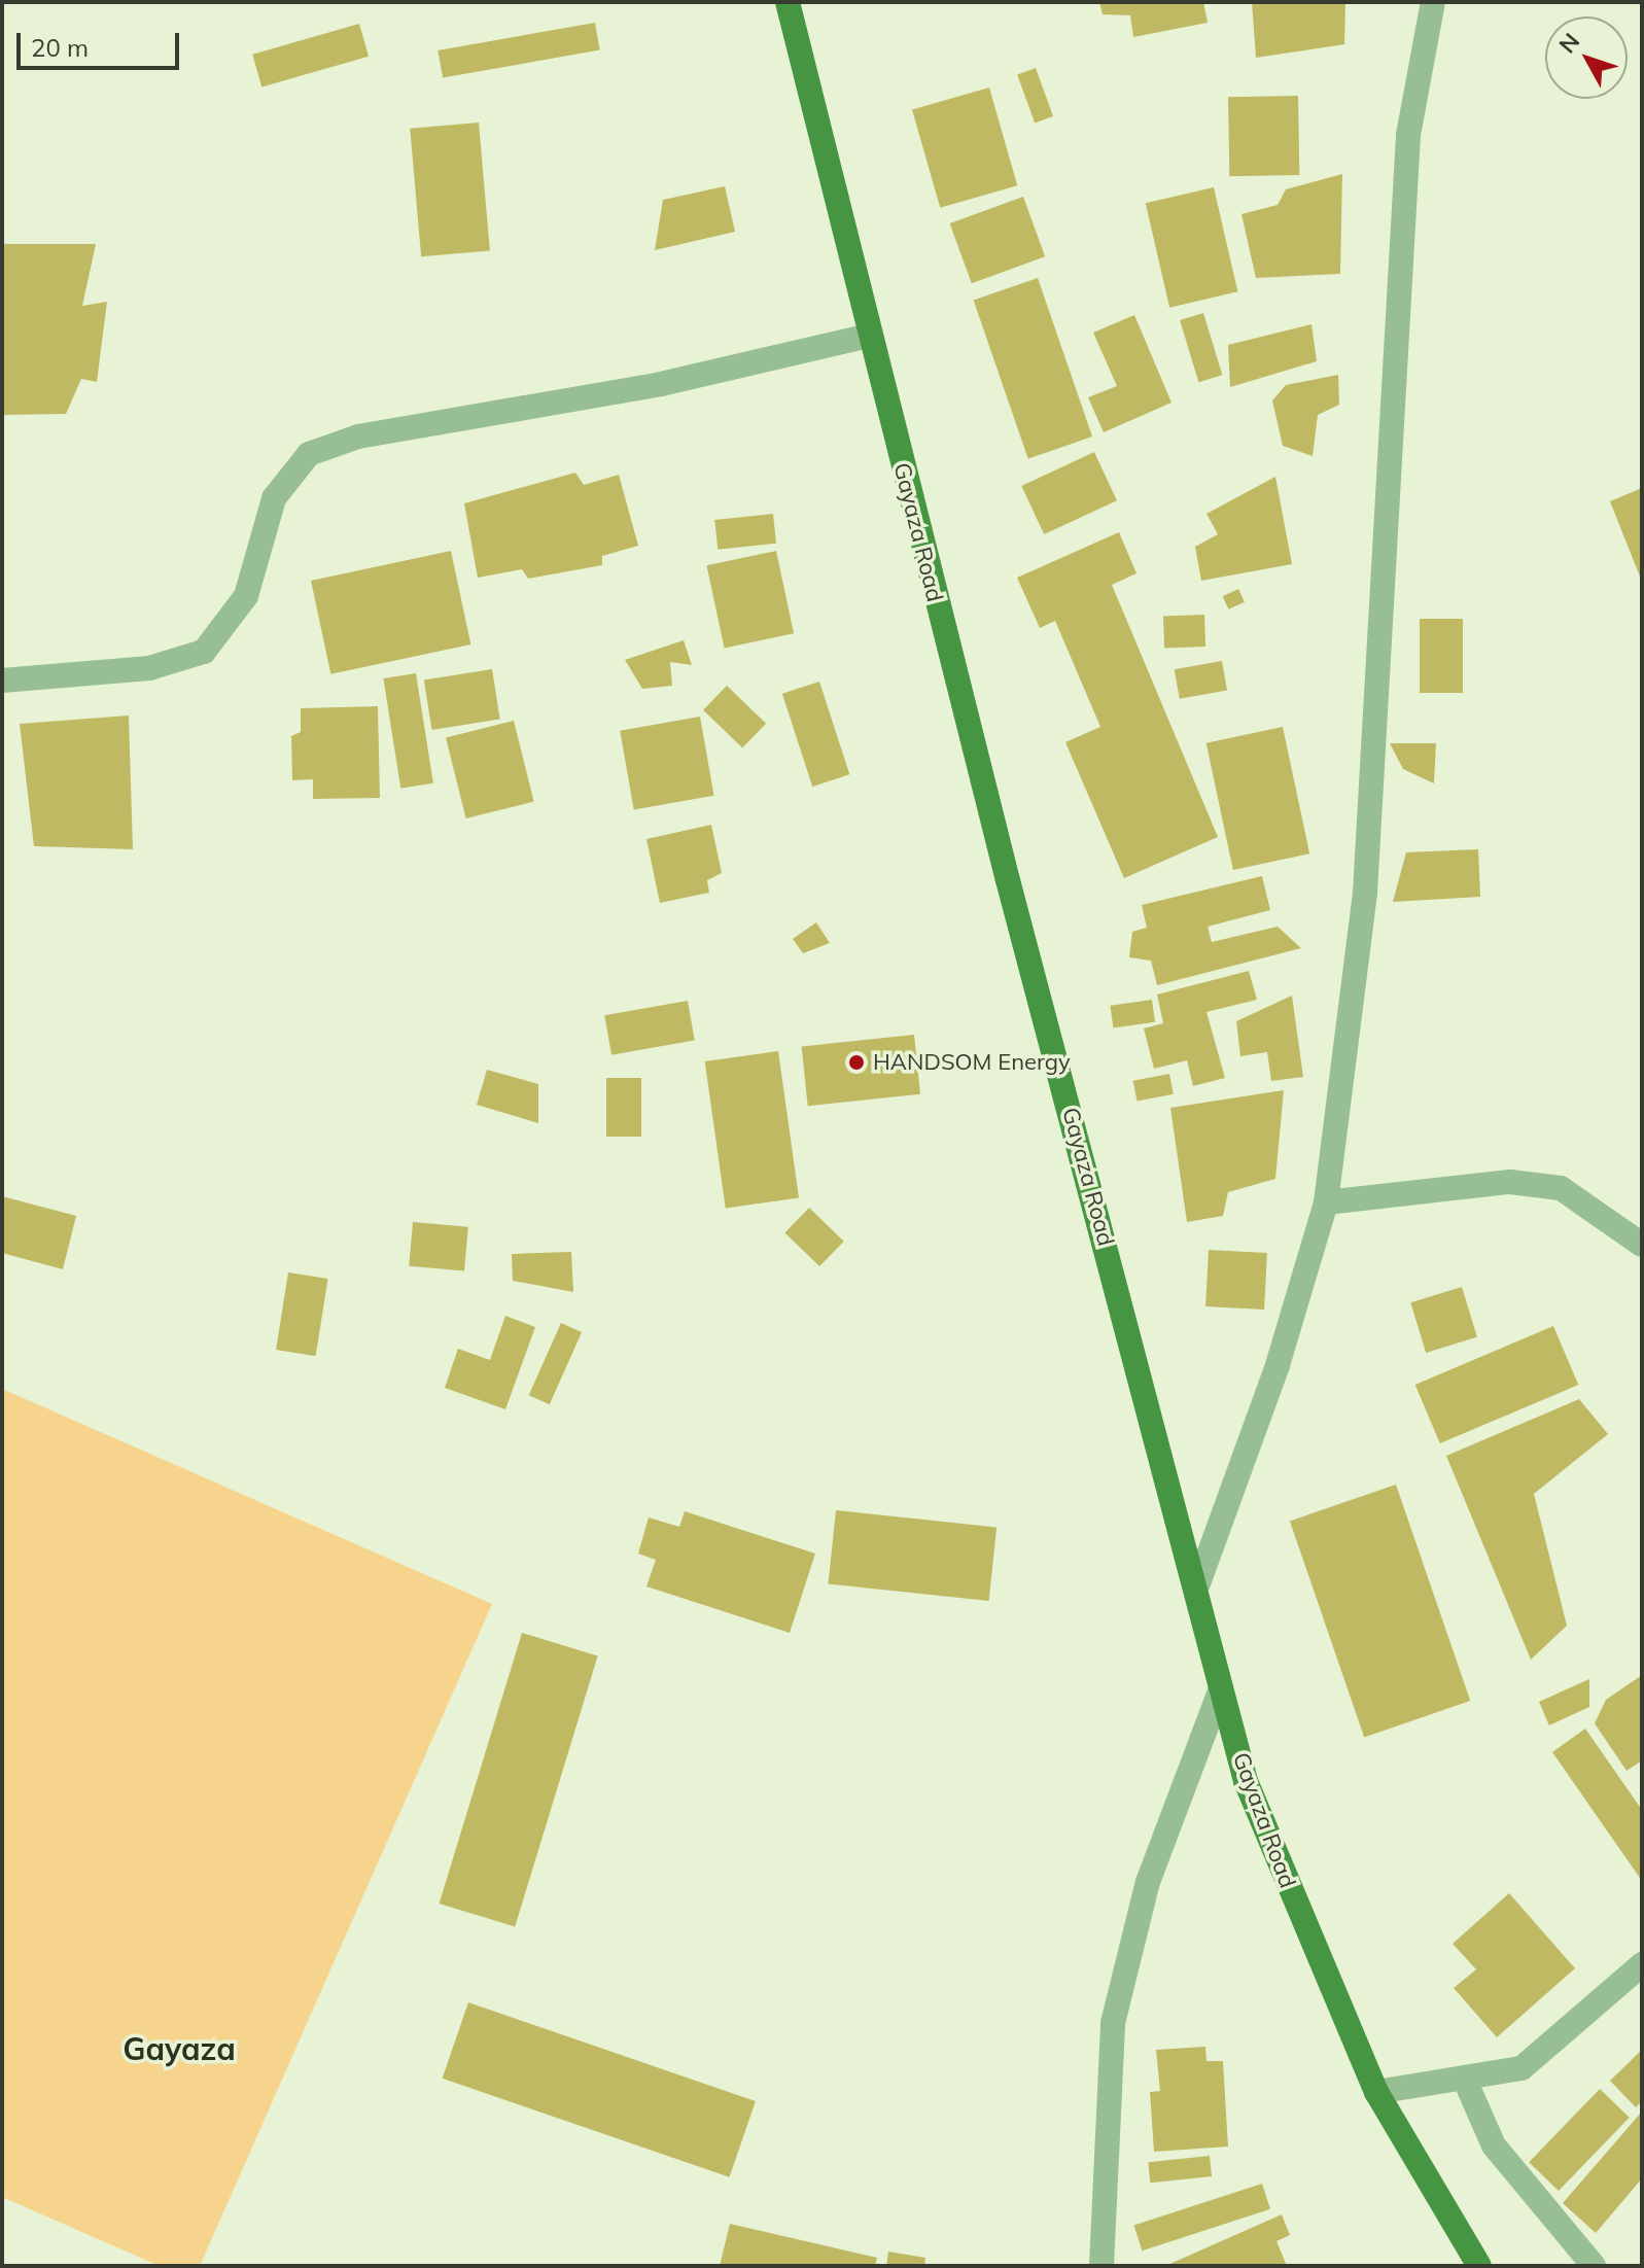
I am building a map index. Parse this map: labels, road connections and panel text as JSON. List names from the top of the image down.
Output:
{
  "streets": {
    "main road": ["Gayaza Road"]
  },
  "districts": ["Gayaza"],
  "places": ["HANDSOM Energy"],
  "scale_bar": "20 m",
  "north": "top left"
}
